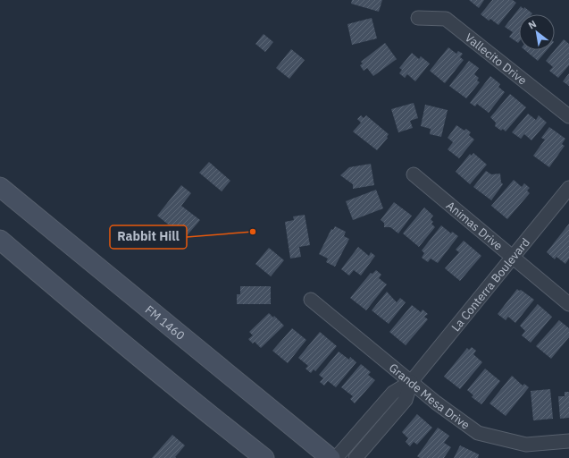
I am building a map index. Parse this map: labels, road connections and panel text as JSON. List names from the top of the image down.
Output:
{
  "streets": {
    "main road": ["FM 1460"],
    "street": [
      "Vallecito Drive",
      "Animas Drive",
      "La Conterra Boulevard",
      "Grande Mesa Drive"
    ]
  },
  "crossings": [
    ["Animas Drive", "La Conterra Boulevard"],
    ["La Conterra Boulevard", "Grande Mesa Drive"]
  ],
  "places": ["Rabbit Hill"],
  "north": "top left"
}
